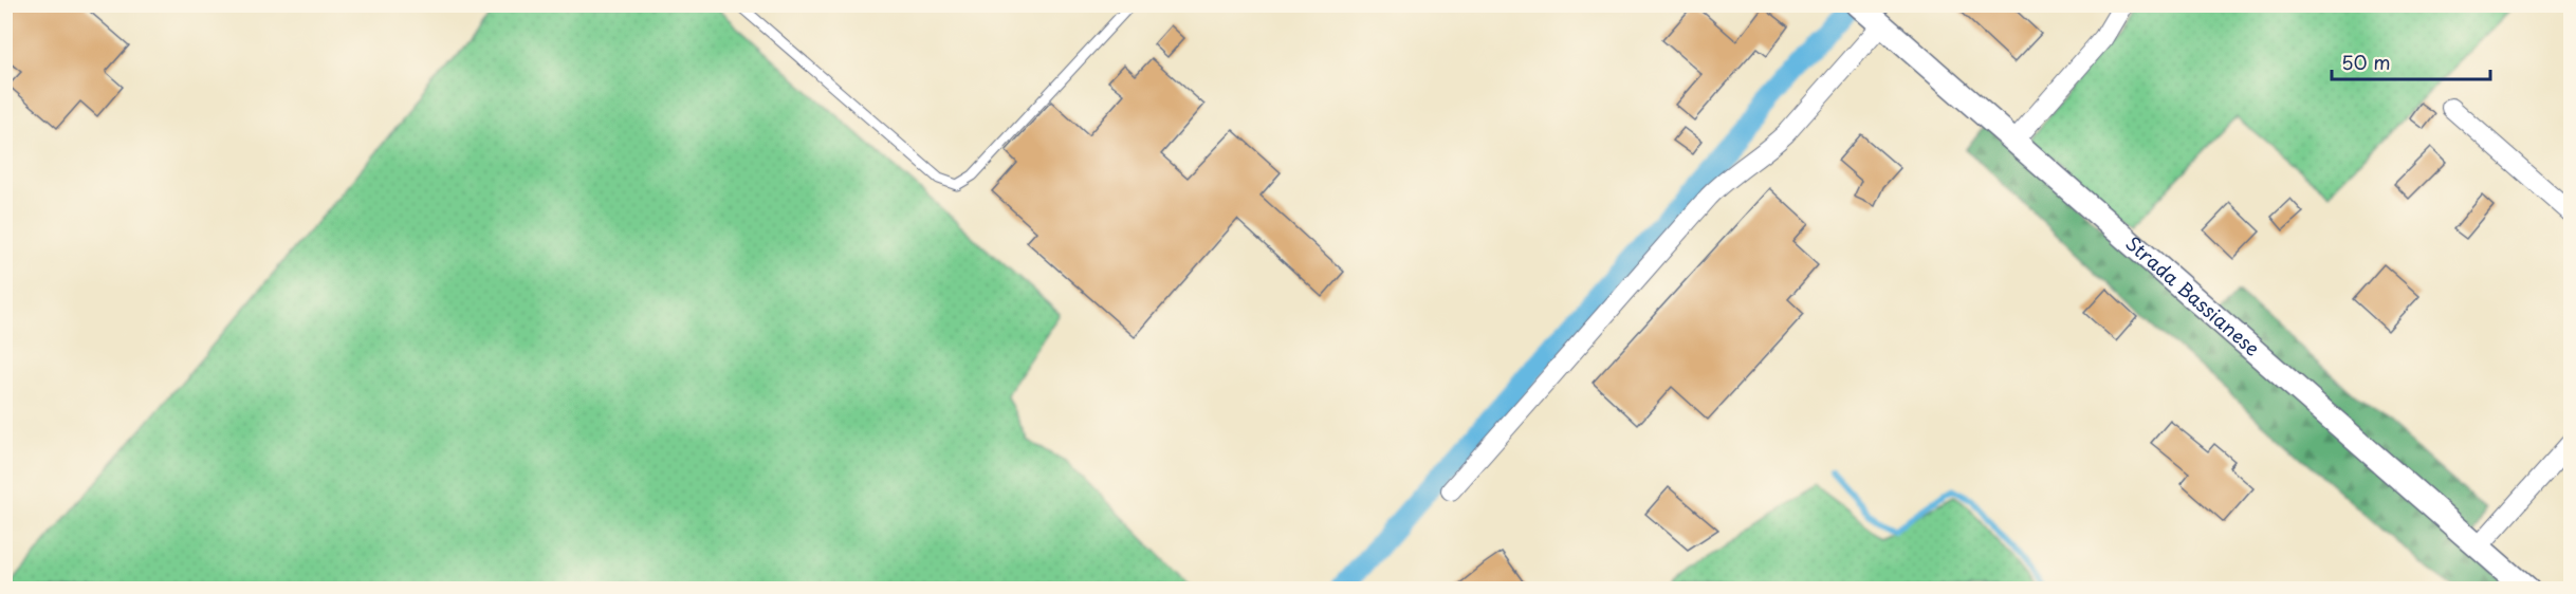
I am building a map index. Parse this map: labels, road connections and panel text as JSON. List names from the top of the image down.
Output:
{
  "streets": {
    "street": ["Strada Bassianese"]
  },
  "scale_bar": "50 m"
}
